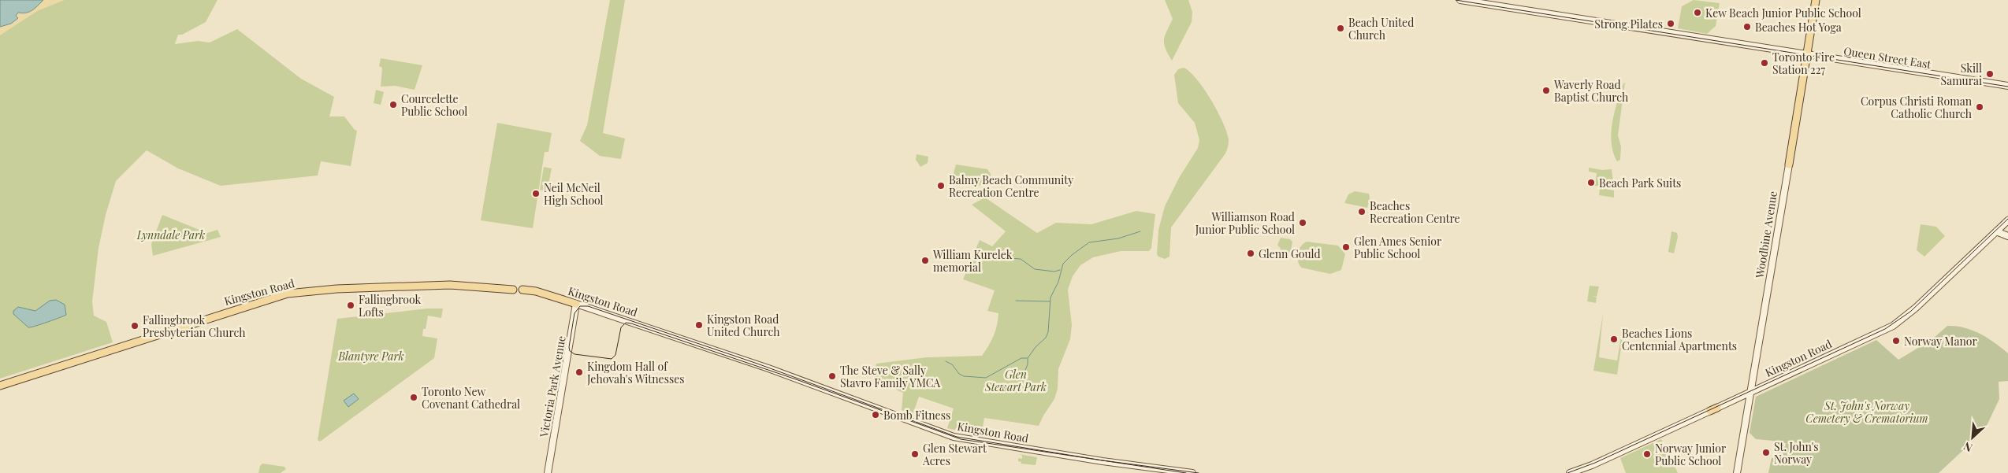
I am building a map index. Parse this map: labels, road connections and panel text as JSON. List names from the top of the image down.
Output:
{
  "streets": {
    "main road": [
      "Queen Street East",
      "Woodbine Avenue",
      "Kingston Road",
      "Victoria Park Avenue"
    ]
  },
  "crossings": [
    ["Queen Street East", "Woodbine Avenue"],
    ["Woodbine Avenue", "Kingston Road"],
    ["Kingston Road", "Victoria Park Avenue"]
  ],
  "parks": [
    "Lynndale Park",
    "Blantyre Park",
    "Glen Stewart Park",
    "St. John's Norway Cemetery & Crematorium"
  ],
  "places": [
    "Kew Beach Junior Public School",
    "Strong Pilates",
    "Beaches Hot Yoga",
    "Beach United Church",
    "Toronto Fire Station 227",
    "Skill Samurai",
    "Waverly Road Baptist Church",
    "Courcelette Public School",
    "Corpus Christi Roman Catholic Church",
    "Beach Park Suits",
    "Balmy Beach Community Recreation Centre",
    "Neil McNeil High School",
    "Beaches Recreation Centre",
    "Williamson Road Junior Public School",
    "Glen Ames Senior Public School",
    "Glenn Gould",
    "William Kurelek memorial",
    "Fallingbrook Lofts",
    "Kingston Road United Church",
    "Fallingbrook Presbyterian Church",
    "Beaches Lions Centennial Apartments",
    "Norway Manor",
    "Kingdom Hall of Jehovah's Witnesses",
    "The Steve & Sally Stavro Family YMCA",
    "Toronto New Covenant Cathedral",
    "Bomb Fitness",
    "St. John's Norway",
    "Glen Stewart Acres",
    "Norway Junior Public School"
  ],
  "north": "bottom left"
}
